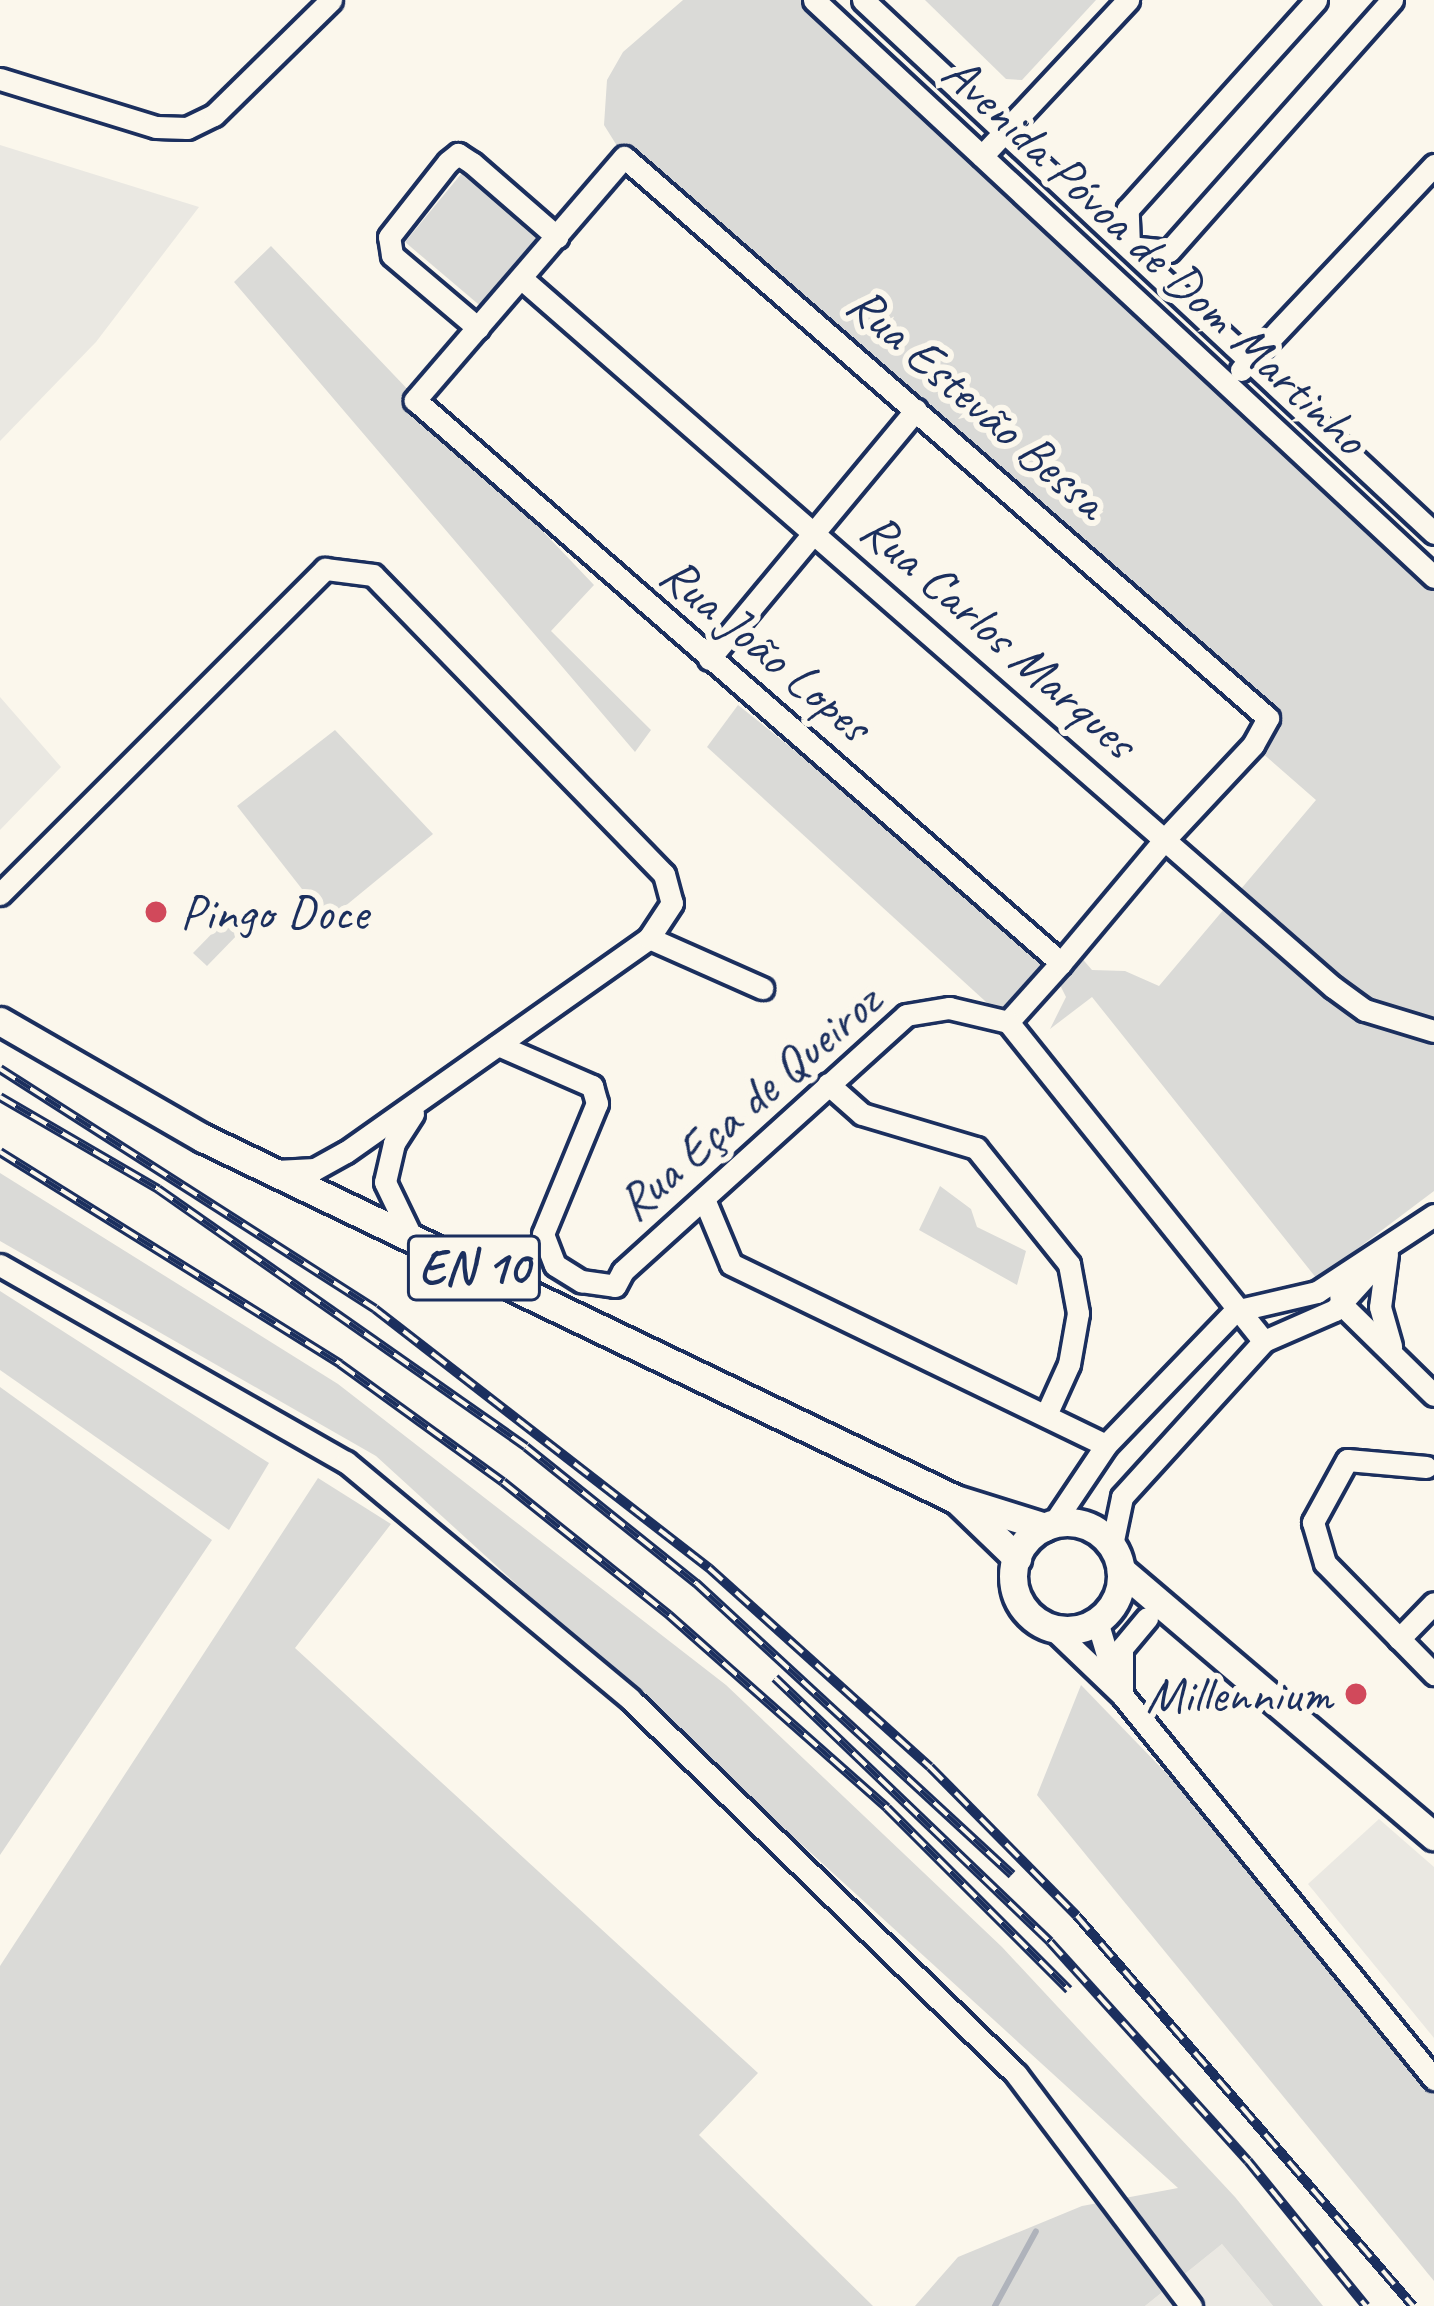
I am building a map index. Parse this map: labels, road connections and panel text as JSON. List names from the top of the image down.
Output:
{
  "streets": {
    "main road": ["EN 10"],
    "street": [
      "Avenida Póvoa de Dom Martinho",
      "Rua Estevão Bessa",
      "Rua Carlos Marques",
      "Rua João Lopes",
      "Rua Eça de Queiroz"
    ]
  },
  "crossings": [
    ["Rua Estevão Bessa", "Rua Carlos Marques"]
  ],
  "places": ["Pingo Doce", "Millennium"]
}
